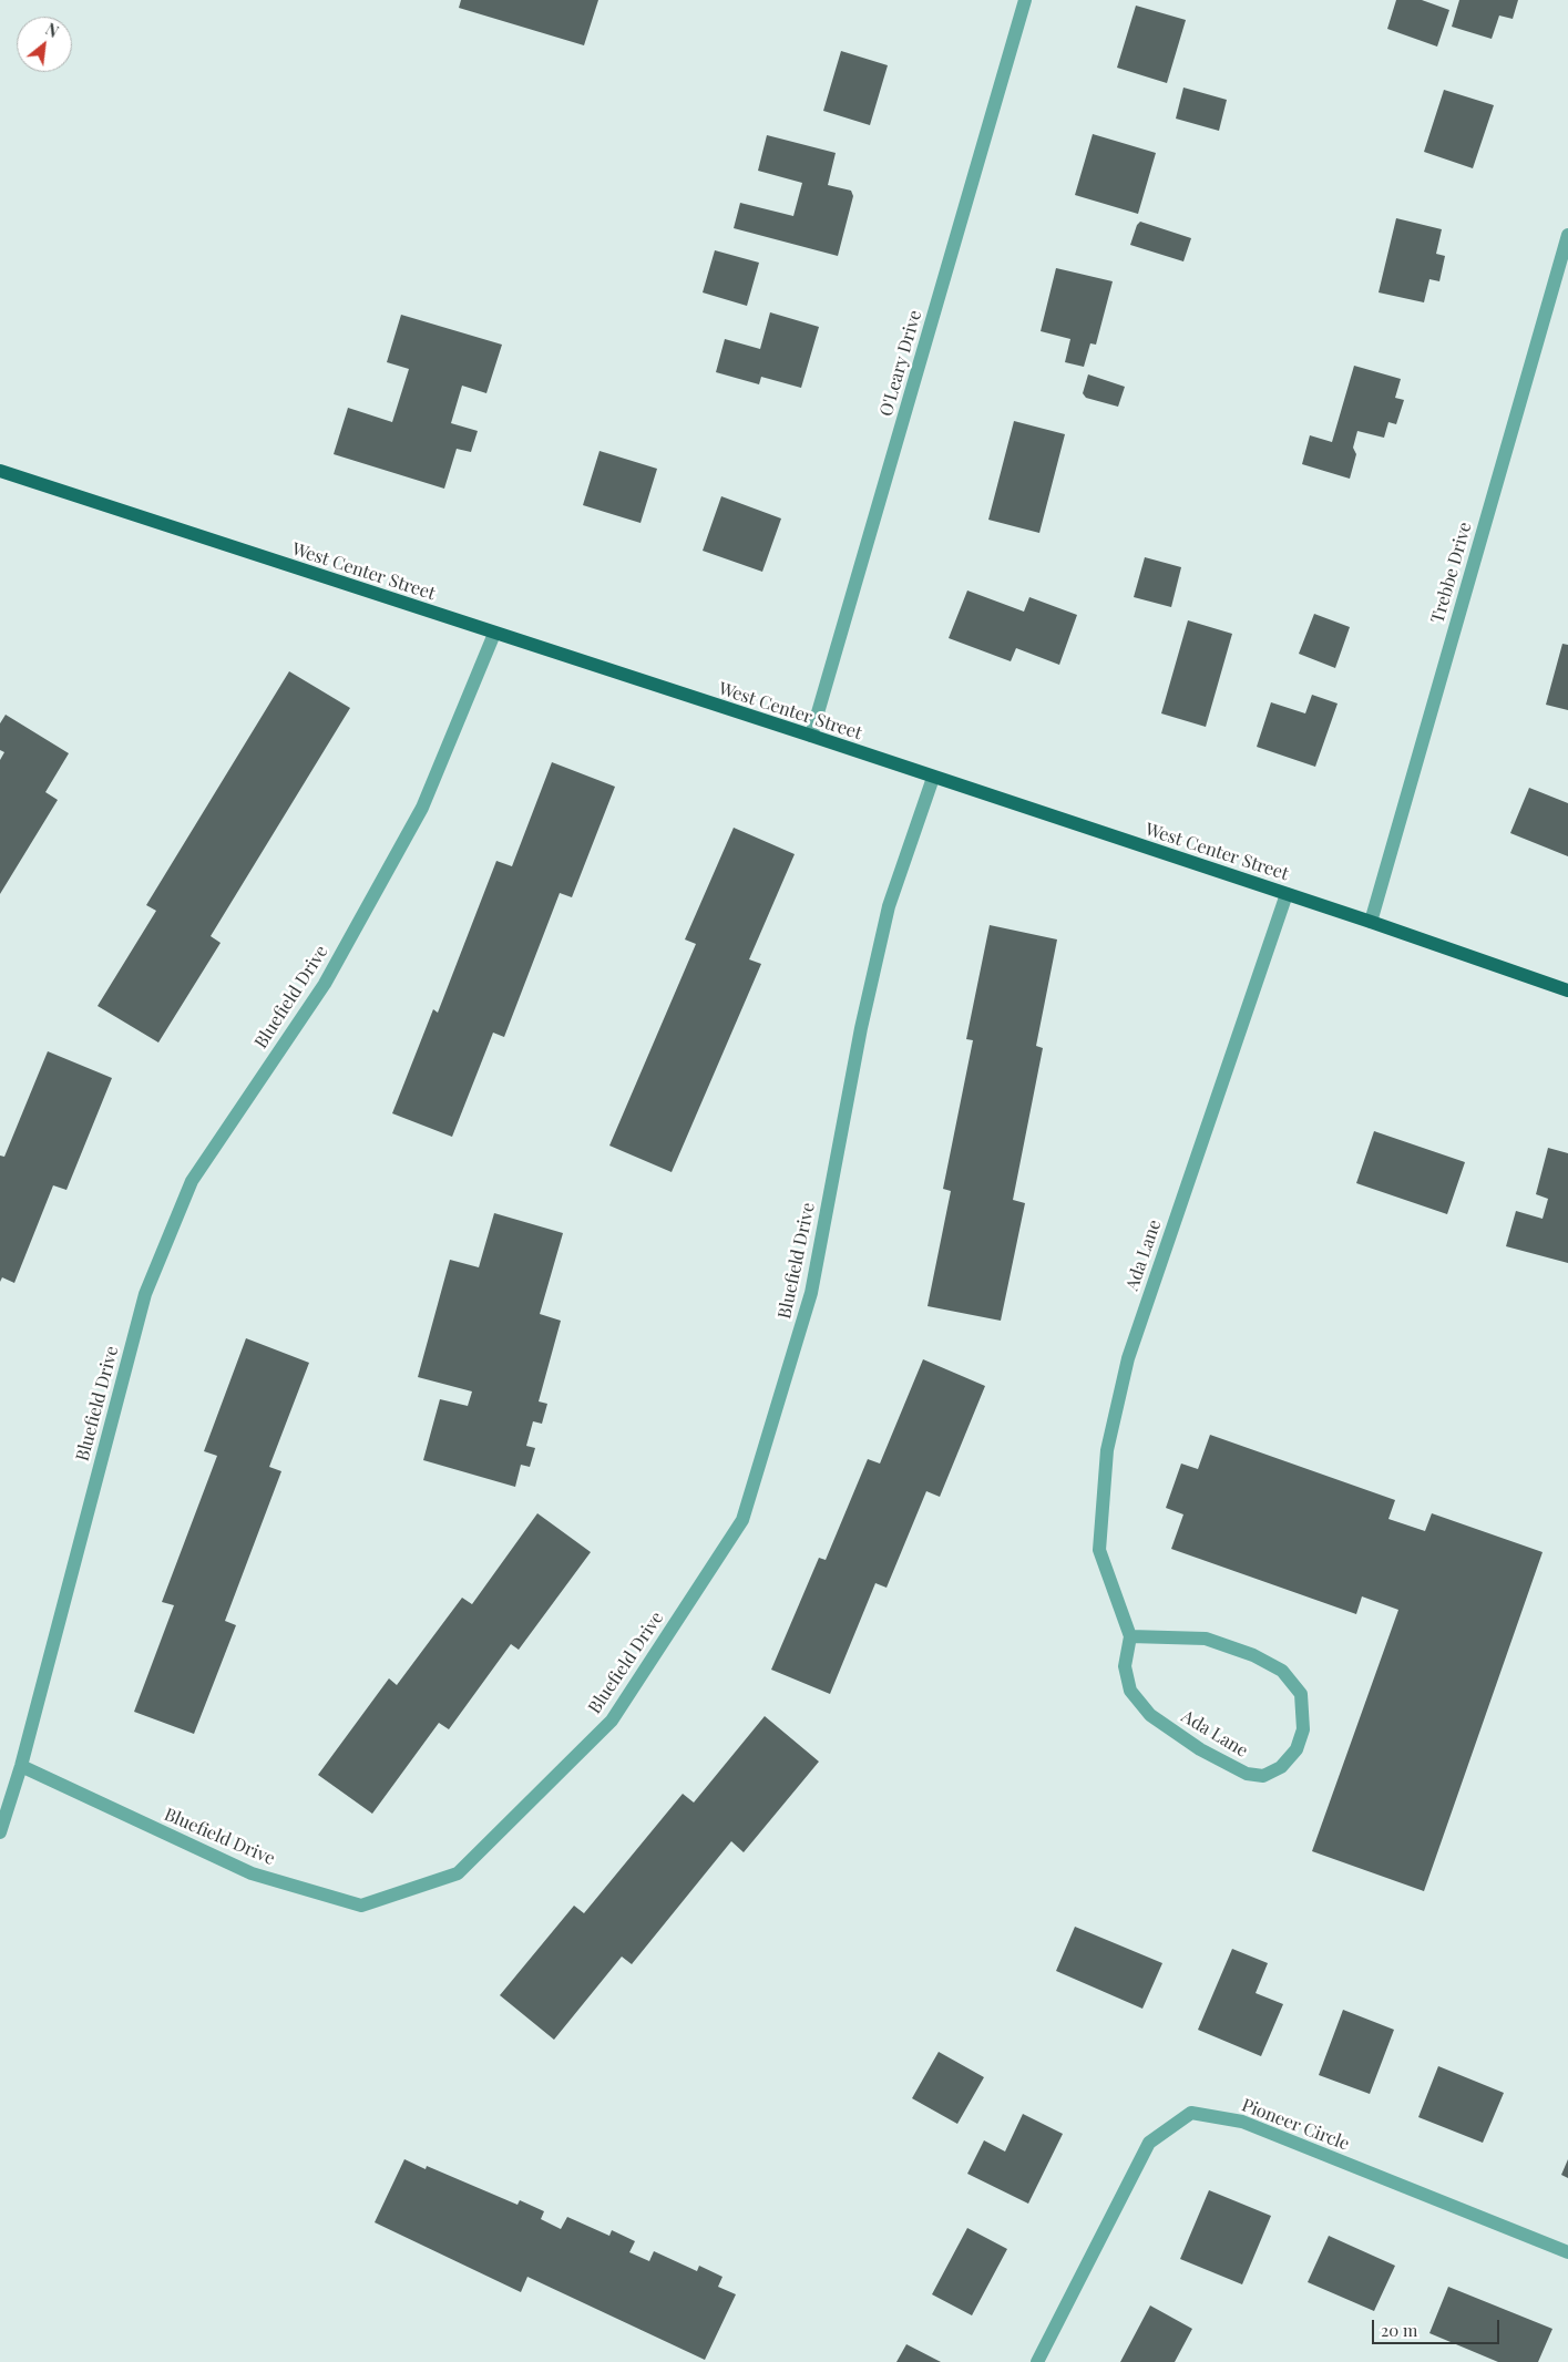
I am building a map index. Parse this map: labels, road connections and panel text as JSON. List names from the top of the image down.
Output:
{
  "streets": {
    "main road": ["West Center Street"],
    "street": [
      "O'Leary Drive",
      "Trebbe Drive",
      "Bluefield Drive",
      "Ada Lane",
      "Pioneer Circle"
    ]
  },
  "crossings": [
    ["O'Leary Drive", "West Center Street"],
    ["West Center Street", "Trebbe Drive"],
    ["West Center Street", "Bluefield Drive"],
    ["West Center Street", "Ada Lane"]
  ],
  "scale_bar": "20 m",
  "north": "top right"
}
